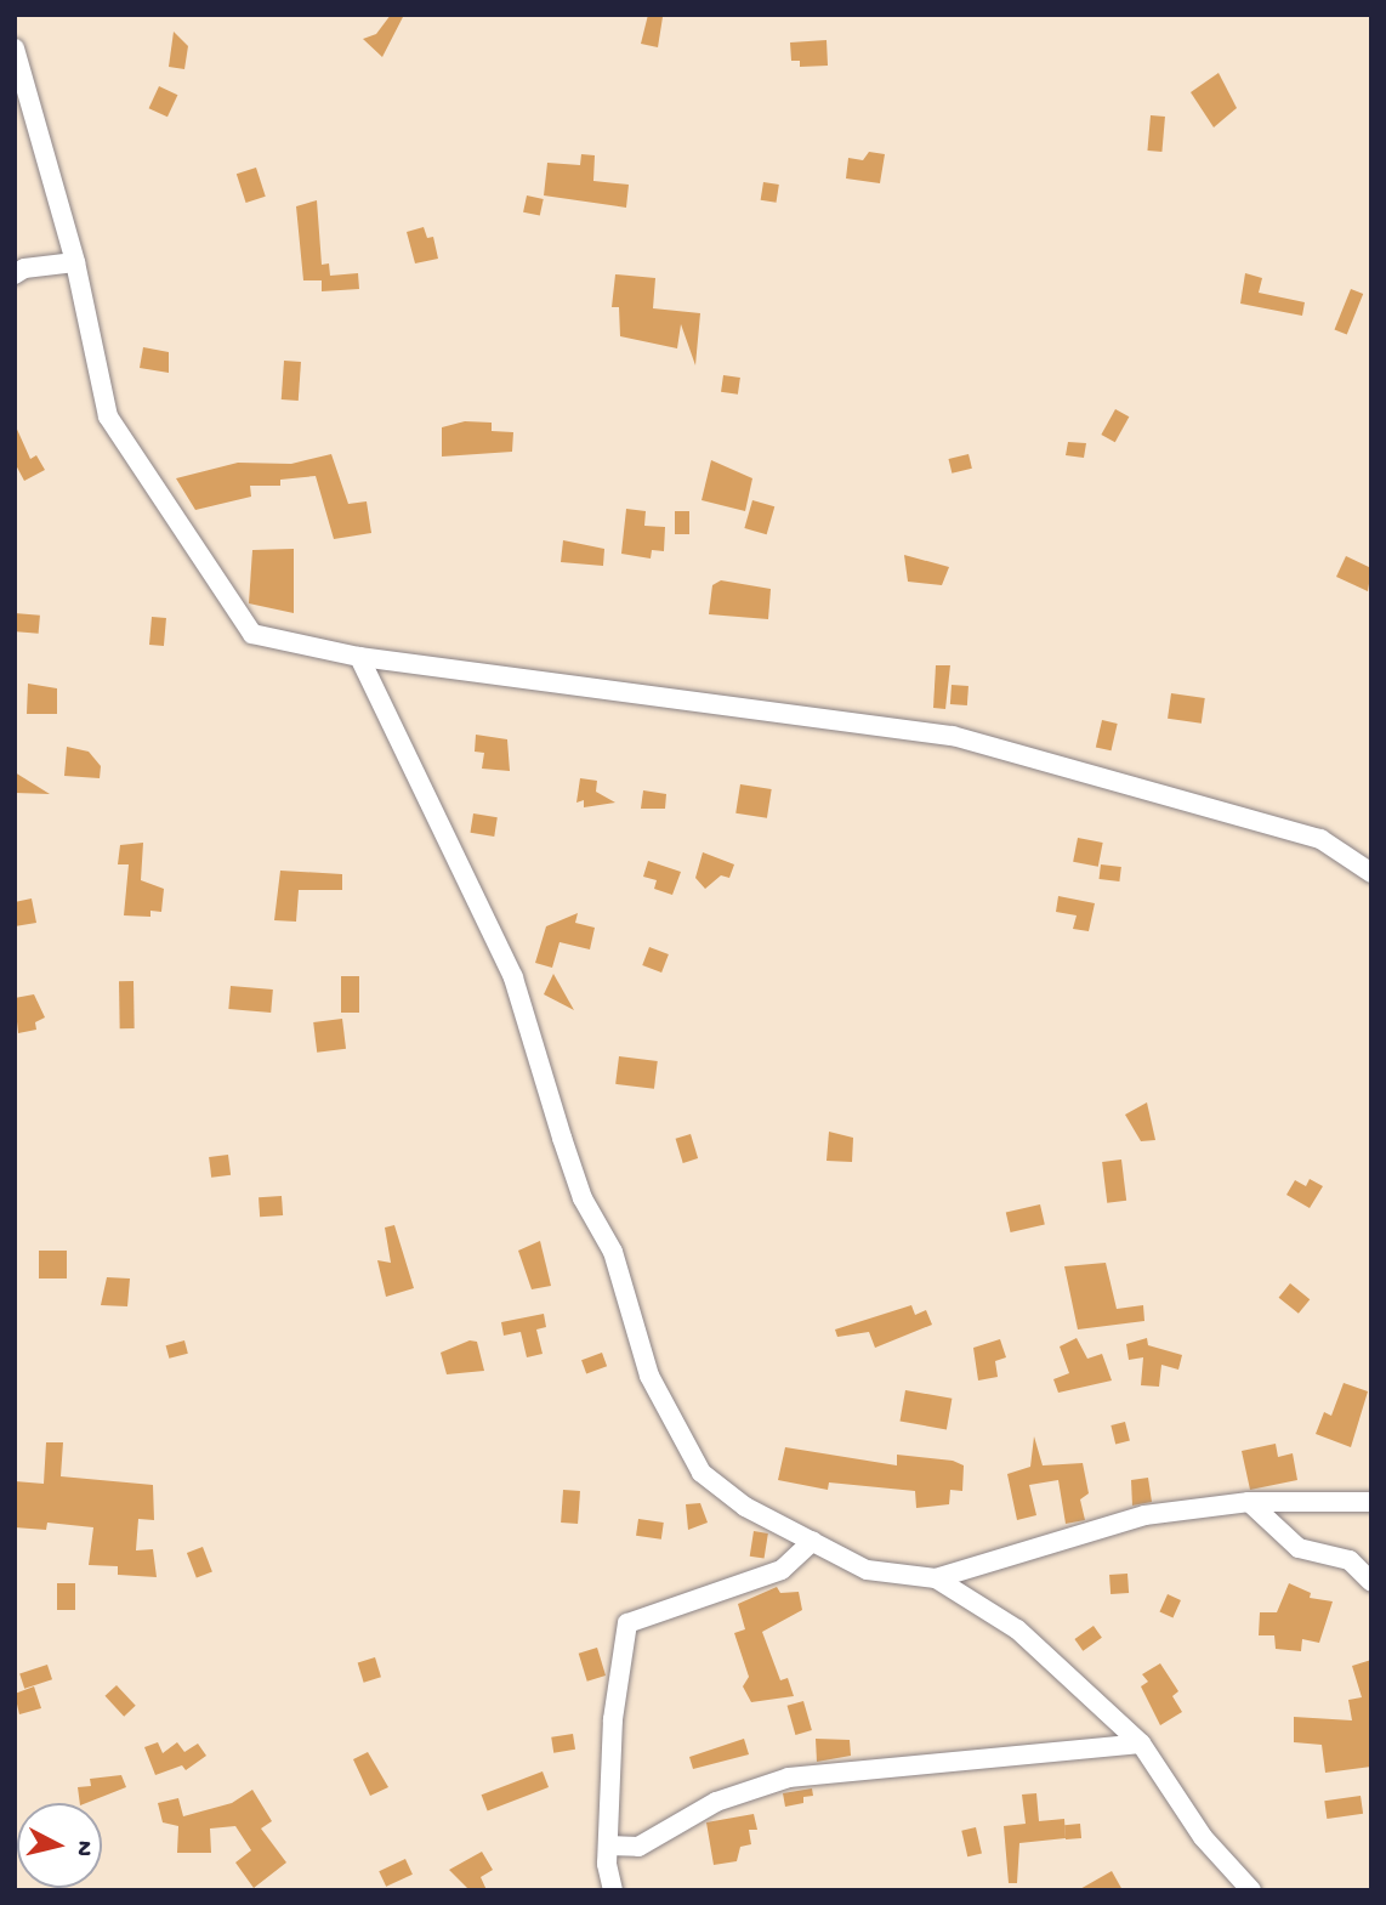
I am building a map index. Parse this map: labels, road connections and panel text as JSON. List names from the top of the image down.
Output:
{
  "north": "right"
}
